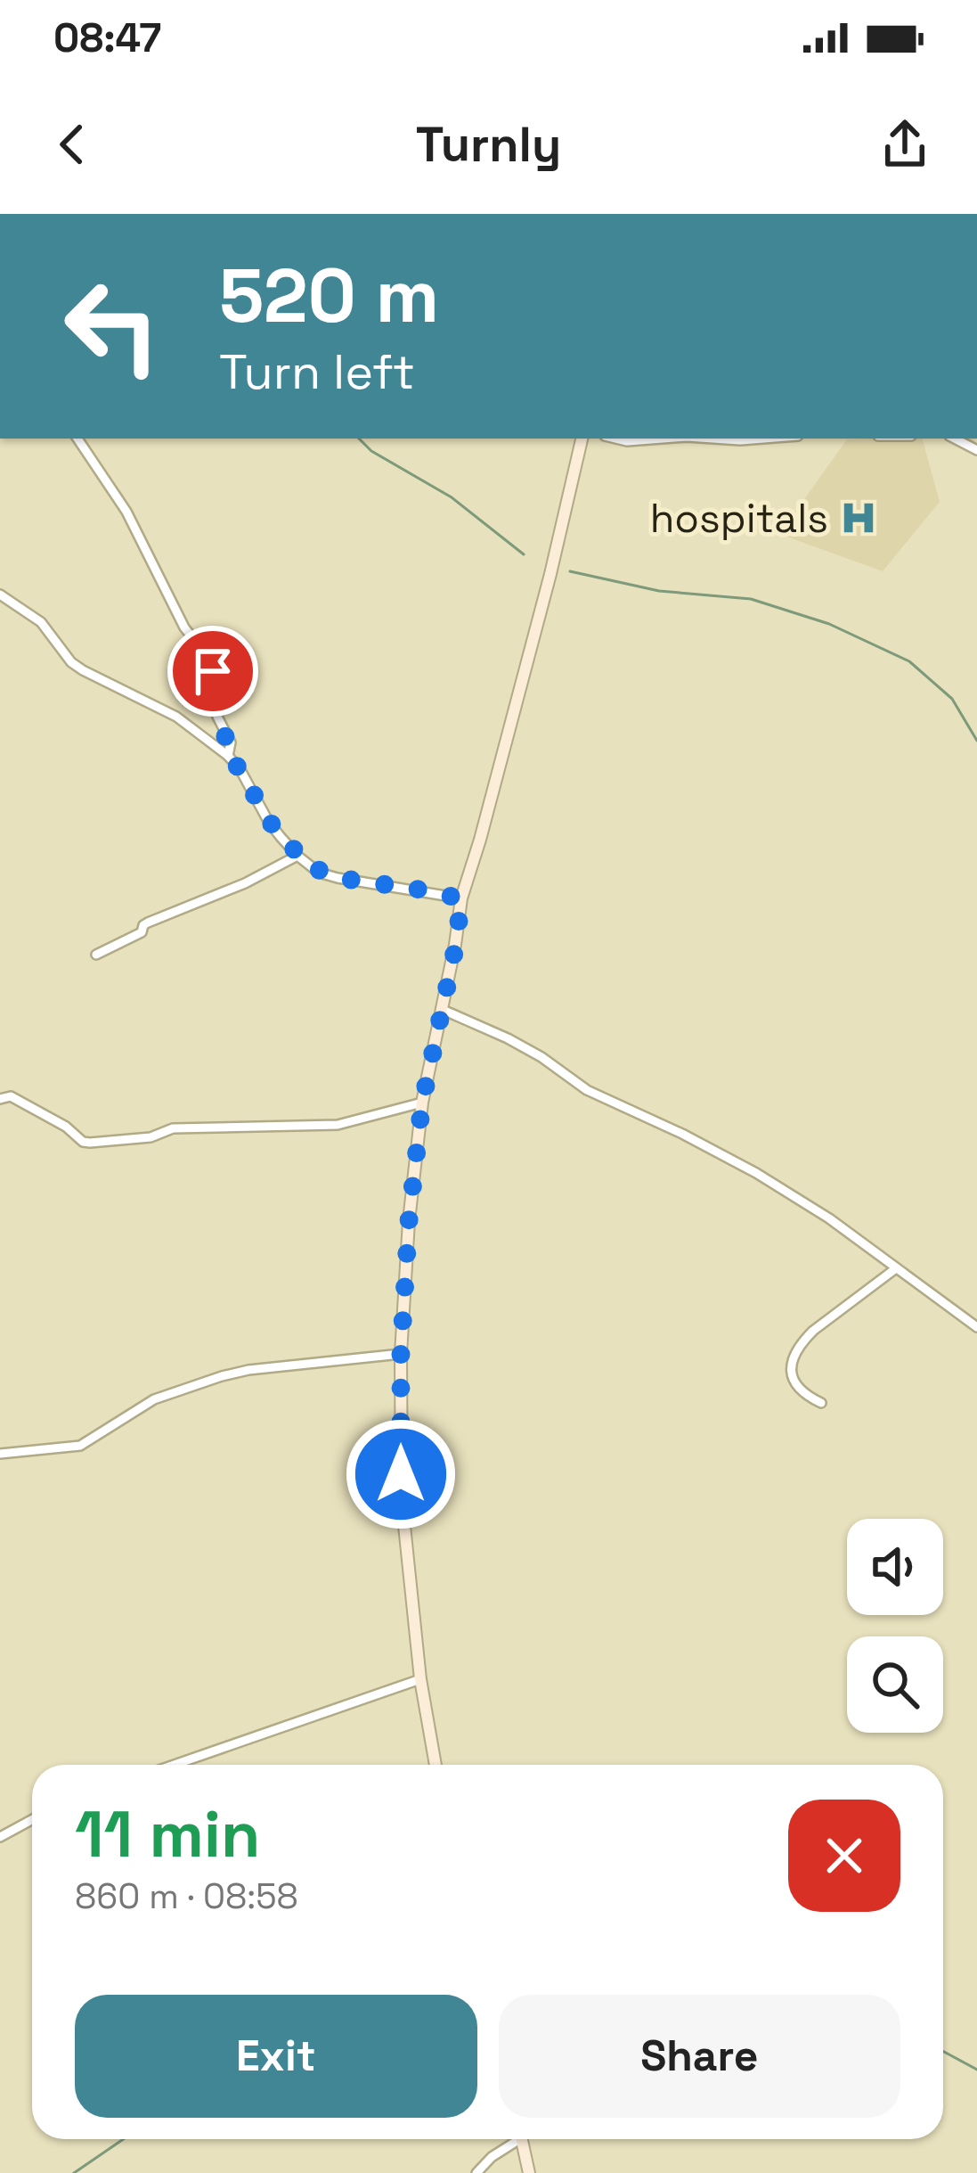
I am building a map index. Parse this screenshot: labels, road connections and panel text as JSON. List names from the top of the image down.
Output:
{
  "places": {
    "hospital": ["hospitals"]
  },
  "page": {
    "status": "08:47",
    "header": "Turnly",
    "turn": ["520 m", "Turn left"],
    "heading": ["11 min", "860 m · 08:58"],
    "buttons": ["Exit", "Share"]
  }
}
